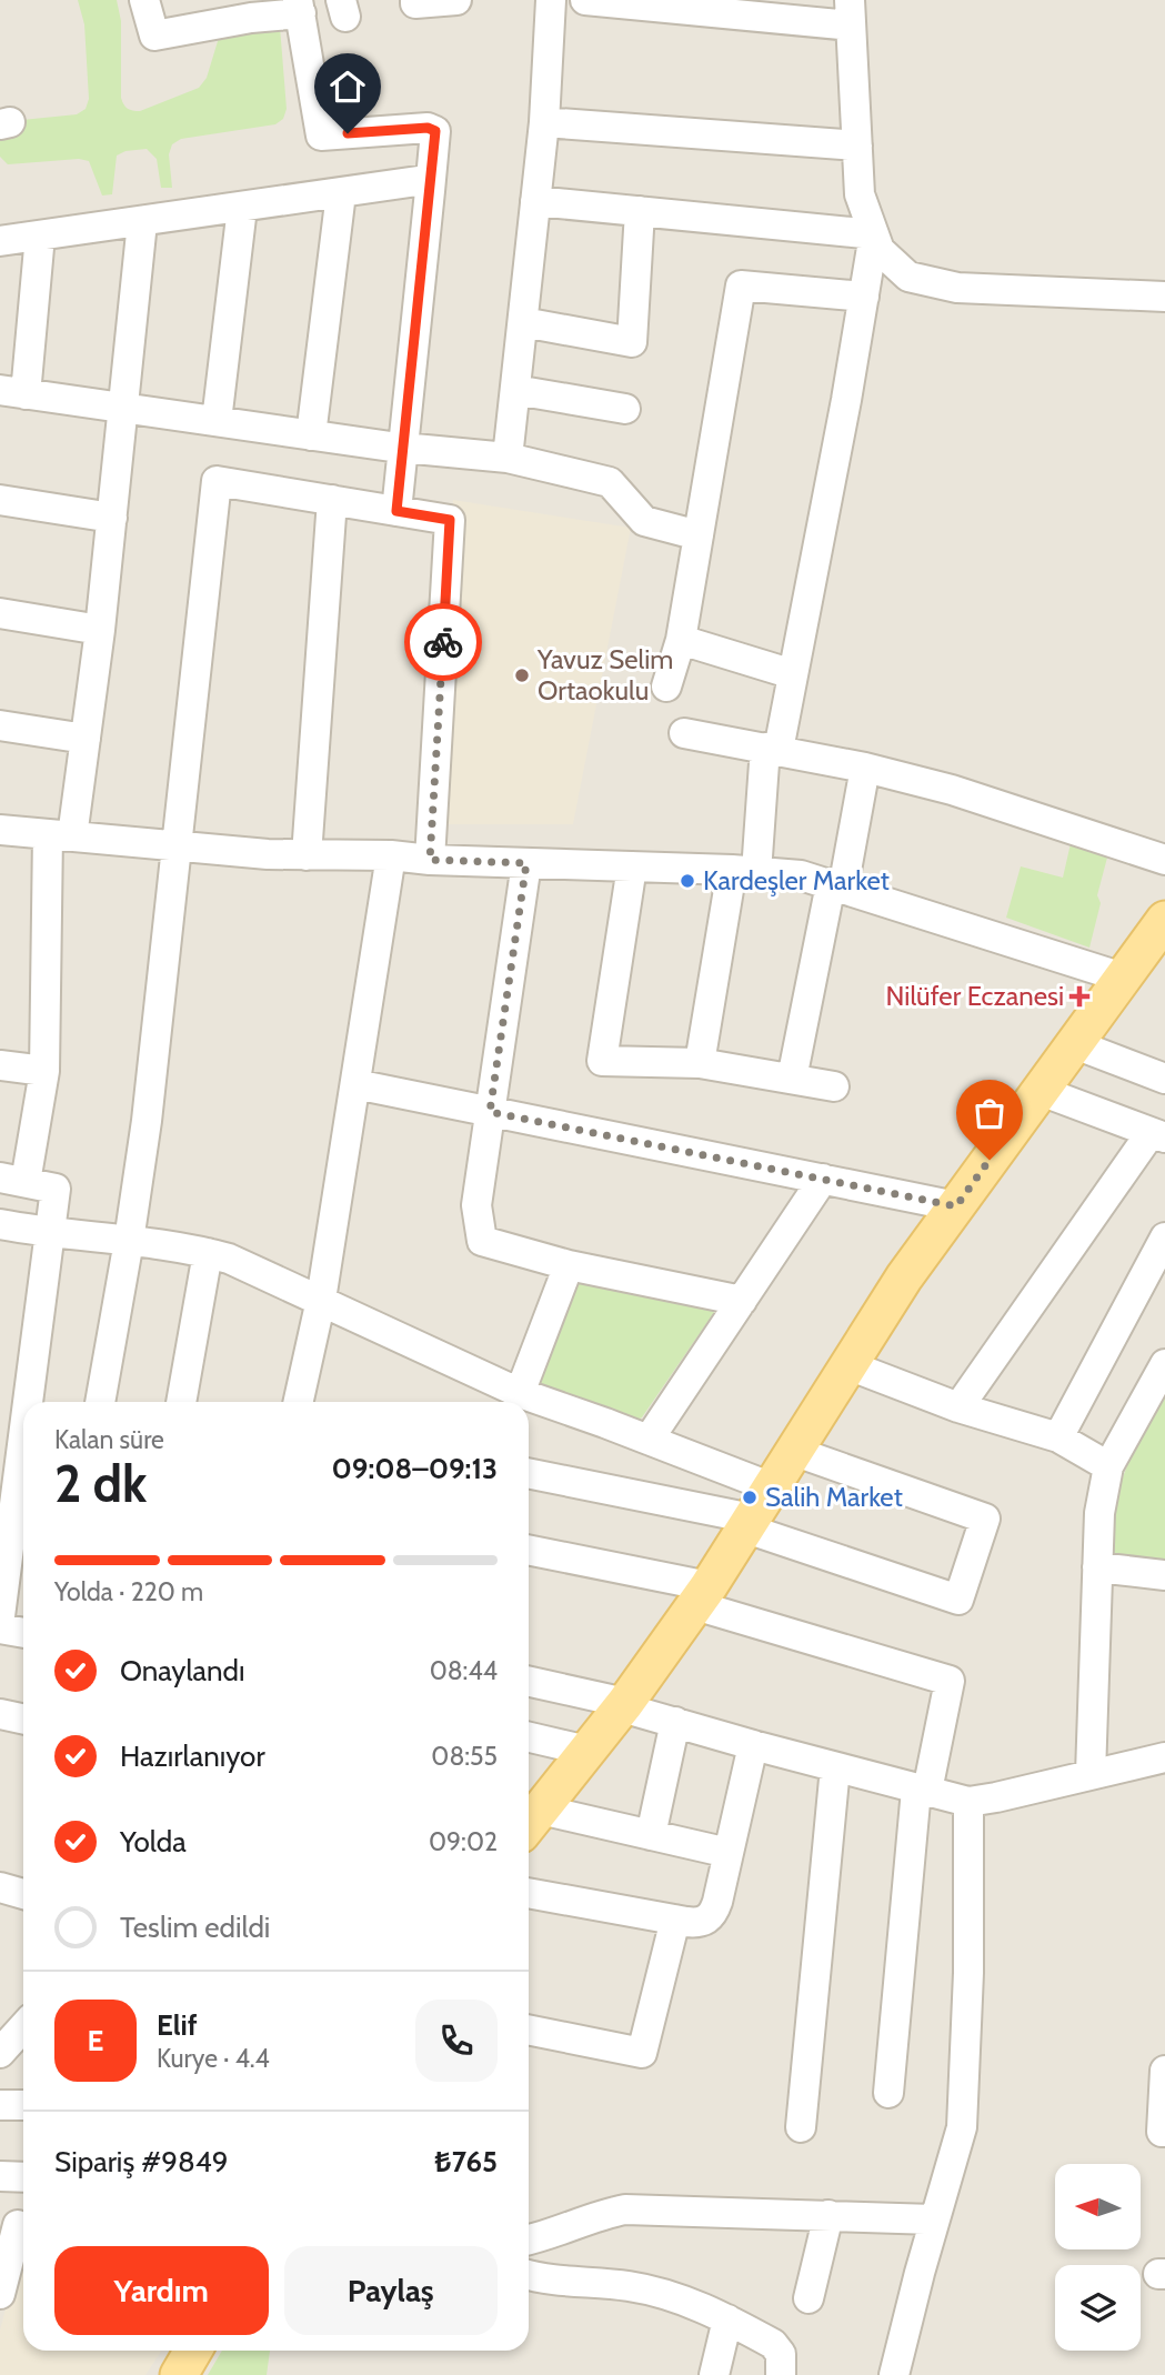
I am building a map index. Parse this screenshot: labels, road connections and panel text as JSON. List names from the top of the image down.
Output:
{
  "places": {
    "other": ["Yavuz Selim Ortaokulu", "Kardeşler Market", "Salih Market"],
    "health": ["Nilüfer Eczanesi"]
  },
  "north": "left",
  "page": {
    "heading": ["2 dk", "Kalan süre", "09:08–09:13"],
    "panel": [
      "Elif",
      "Kurye · 4.4",
      "Sipariş #9849",
      "₺765"
    ],
    "bar": "Yolda · 220 m",
    "list": [
      ["Onaylandı", "08:44"],
      ["Hazırlanıyor", "08:55"],
      ["Yolda", "09:02"],
      "Teslim edildi"
    ],
    "round": "E",
    "buttons": ["Yardım", "Paylaş"]
  }
}
